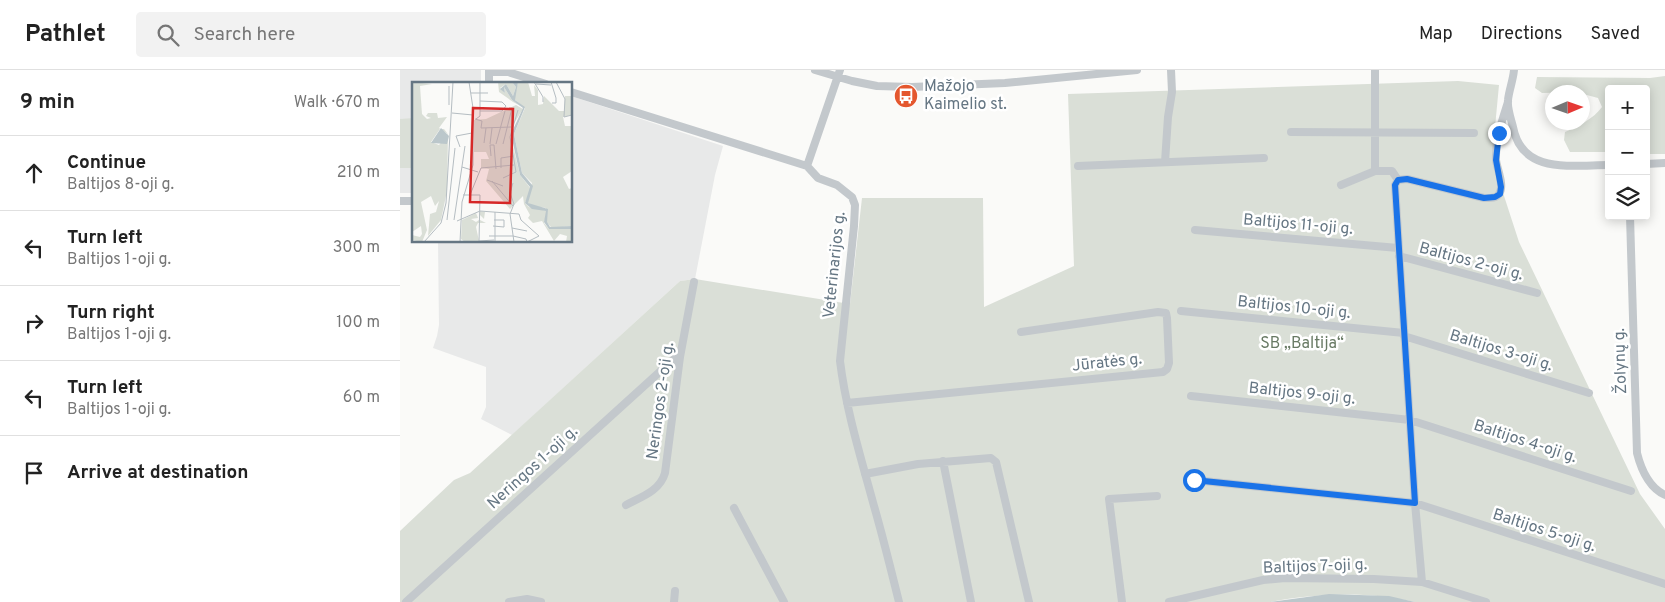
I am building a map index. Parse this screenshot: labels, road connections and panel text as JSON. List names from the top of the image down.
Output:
{
  "streets": {
    "street": [
      "Baltijos 11-oji g.",
      "Baltijos 2-oji g.",
      "Veterinarijos g.",
      "Baltijos 10-oji g.",
      "Baltijos 3-oji g.",
      "Žolynų g.",
      "Jūratės g.",
      "Baltijos 9-oji g.",
      "Neringos 2-oji g.",
      "Baltijos 4-oji g.",
      "Neringos 1-oji g.",
      "Baltijos 5-oji g.",
      "Baltijos 7-oji g."
    ]
  },
  "crossings": [
    ["Veterinarijos g.", "Jūratės g."],
    ["Baltijos 10-oji g.", "Baltijos 3-oji g."],
    ["Baltijos 9-oji g.", "Baltijos 4-oji g."],
    ["Neringos 2-oji g.", "Neringos 1-oji g."]
  ],
  "parks": ["SB „Baltija“"],
  "places": {
    "bus stop": ["Mažojo Kaimelio st."]
  },
  "north": "right",
  "page": {
    "header": "Pathlet",
    "search": "Search here",
    "nav": ["Map", "Directions", "Saved"],
    "heading": ["9 min", "Walk · 670 m"],
    "map_buttons": ["+", "−"],
    "list": [
      ["Continue", "Baltijos 8-oji g.", "210 m"],
      ["Turn left", "Baltijos 1-oji g.", "300 m"],
      ["Turn right", "Baltijos 1-oji g.", "100 m"],
      ["Turn left", "Baltijos 1-oji g.", "60 m"],
      "Arrive at destination"
    ]
  }
}
